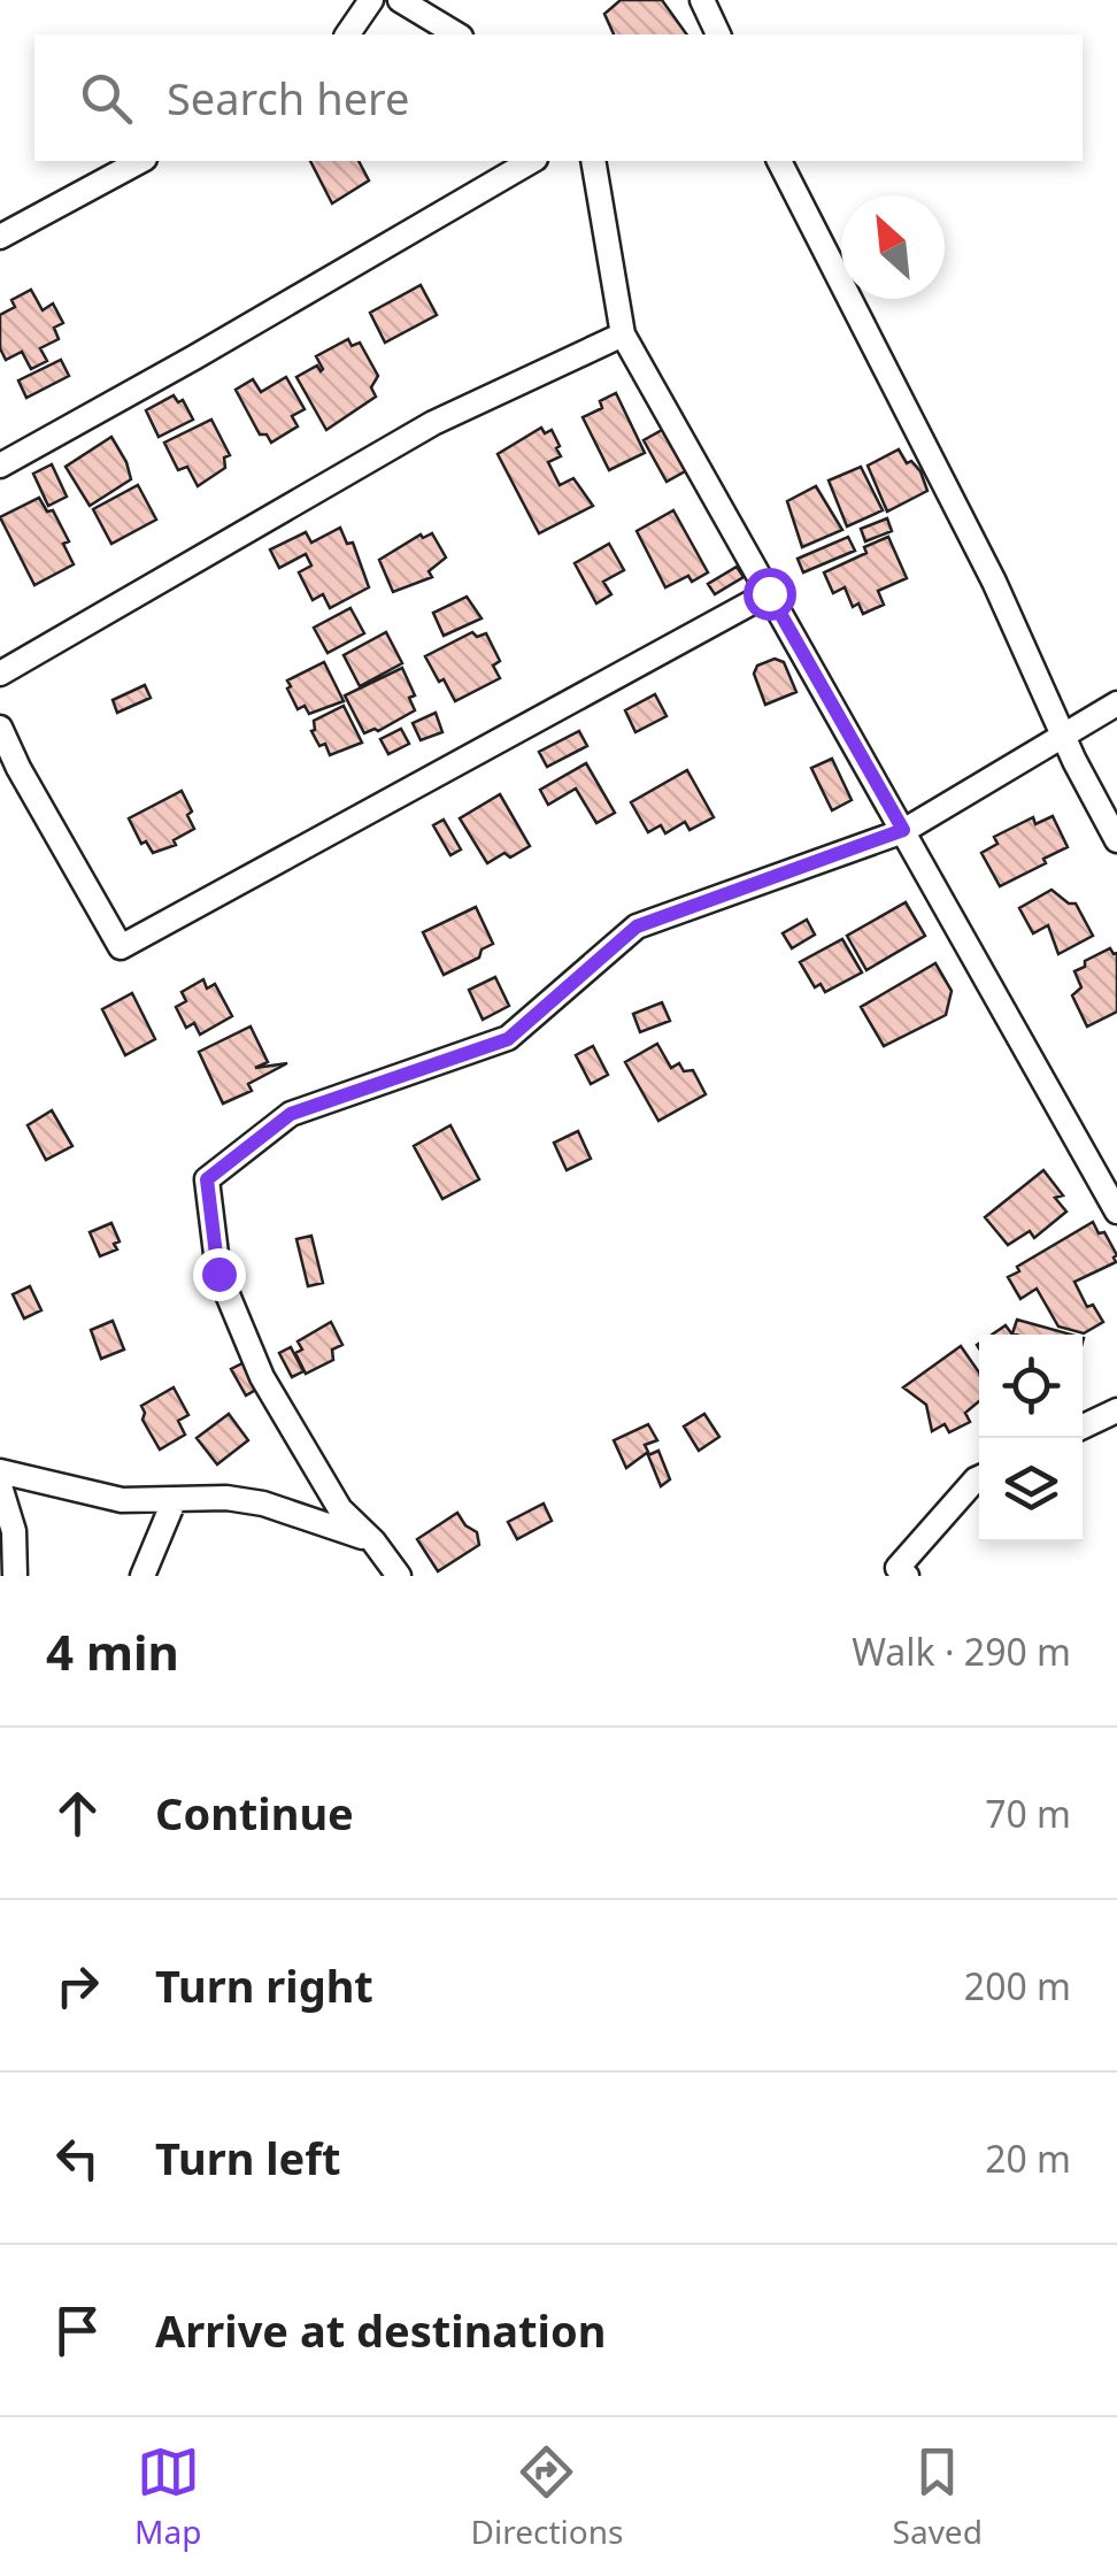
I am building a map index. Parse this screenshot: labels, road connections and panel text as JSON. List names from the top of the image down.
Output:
{
  "north": "top left",
  "page": {
    "search": "Search here",
    "heading": ["4 min", "Walk · 290 m"],
    "list": [
      ["Continue", "70 m"],
      ["Turn right", "200 m"],
      ["Turn left", "20 m"],
      "Arrive at destination"
    ],
    "nav": ["Map", "Directions", "Saved"]
  }
}
